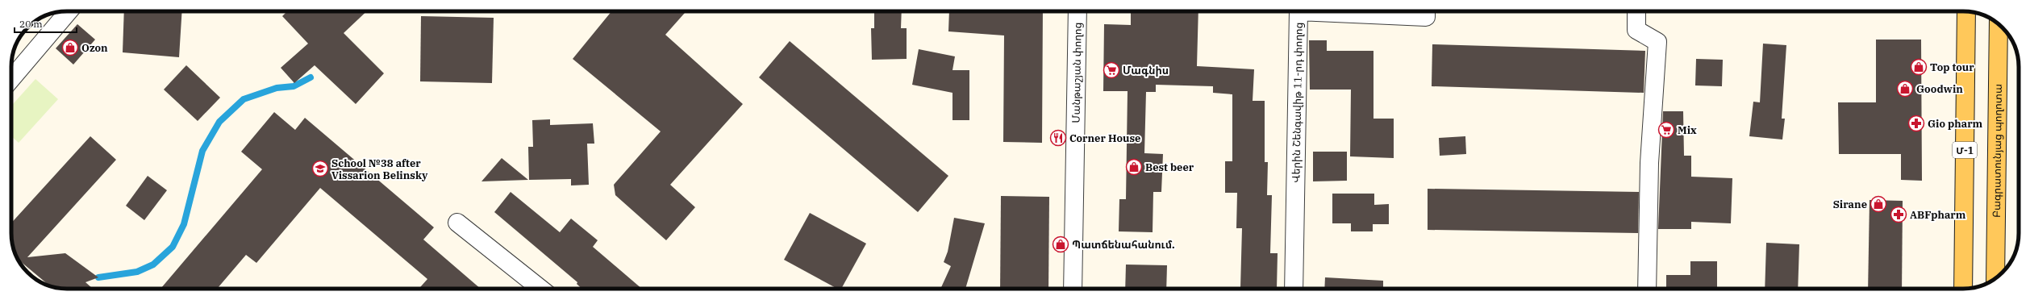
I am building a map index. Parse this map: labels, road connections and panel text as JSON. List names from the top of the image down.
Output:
{
  "streets": {
    "main road": ["Մ-1", "Բագրատունյաց պողոտա"],
    "street": ["Մանթաշյան փողոց", "Վերին Շենգավիթ 11-րդ փողոց"]
  },
  "places": {
    "shop": [
      "Ozon",
      "Top tour",
      "Goodwin",
      "Best beer",
      "Sirane",
      "Պատճենահանում."
    ],
    "supermarket": ["Մագնիս", "Mix"],
    "pharmacy": ["Gio pharm", "ABFpharm"],
    "restaurant": ["Corner House"],
    "school or university": ["School №38 after Vissarion Belinsky"]
  },
  "scale_bar": "20 m"
}
